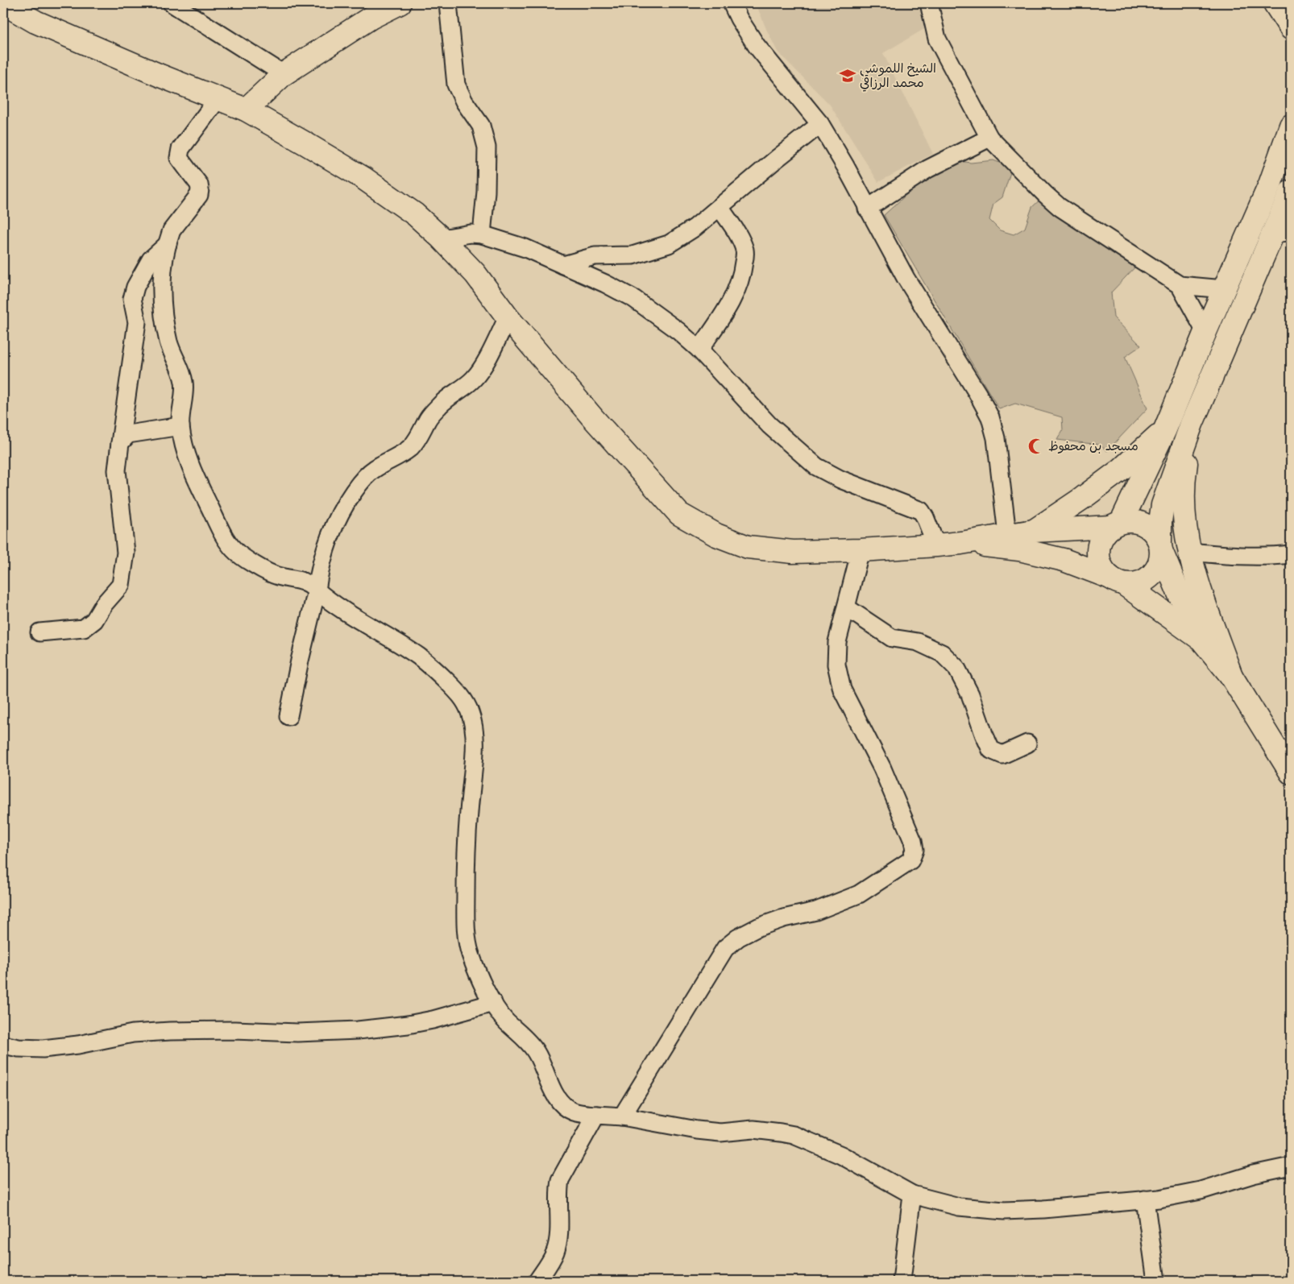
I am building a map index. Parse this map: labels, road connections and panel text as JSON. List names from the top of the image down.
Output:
{
  "places": {
    "school or university": ["الشيخ اللموشي محمد الرزاقي"],
    "mosque": ["مسجد بن محفوظ"]
  }
}
